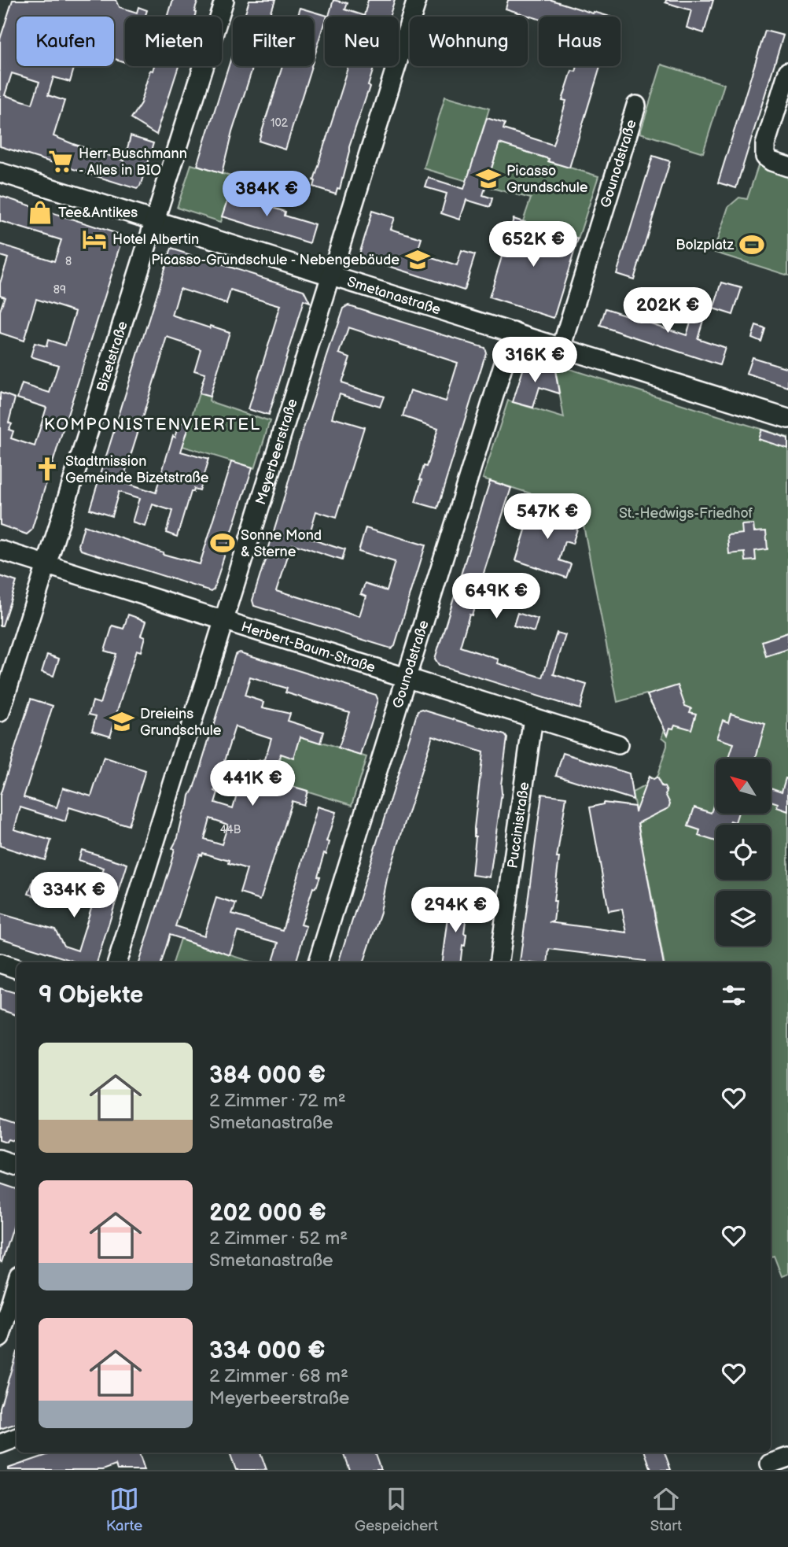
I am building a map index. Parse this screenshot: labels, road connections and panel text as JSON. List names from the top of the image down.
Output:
{
  "streets": {
    "street": [
      "Gounodstraße",
      "Smetanastraße",
      "Bizetstraße",
      "Meyerbeerstraße",
      "Herbert-Baum-Straße",
      "Puccinistraße"
    ]
  },
  "crossings": [
    ["Gounodstraße", "Smetanastraße"],
    ["Gounodstraße", "Herbert-Baum-Straße"],
    ["Smetanastraße", "Bizetstraße"],
    ["Smetanastraße", "Meyerbeerstraße"],
    ["Bizetstraße", "Herbert-Baum-Straße"],
    ["Meyerbeerstraße", "Herbert-Baum-Straße"],
    ["Herbert-Baum-Straße", "Puccinistraße"]
  ],
  "districts": ["KOMPONISTENVIERTEL"],
  "parks": ["St.-Hedwigs-Friedhof"],
  "places": {
    "supermarket": ["Herr Buschmann - Alles in BIO"],
    "school or university": ["Picasso Grundschule", "Picasso-Grundschule - Nebengebäude", "Dreieins Grundschule"],
    "shop": ["Tee&Antikes"],
    "hotel": ["Hotel Albertin"],
    "sports": ["Bolzplatz", "Sonne Mond & Sterne"],
    "church": ["Stadtmission Gemeinde Bizetstraße"]
  },
  "house_numbers": [
    "102",
    "8",
    "89",
    "44B"
  ],
  "north": "top left",
  "page": {
    "chip": [
      "Kaufen",
      "Mieten",
      "Filter",
      "Neu",
      "Wohnung",
      "Haus"
    ],
    "price": [
      "384K €",
      "652K €",
      "202K €",
      "316K €",
      "547K €",
      "649K €",
      "441K €",
      "334K €",
      "294K €"
    ],
    "heading": "9 Objekte",
    "list": [
      {
        "name": "384 000 €",
        "note": "2 Zimmer · 72 m² · Smetanastraße"
      },
      {
        "name": "202 000 €",
        "note": "2 Zimmer · 52 m² · Smetanastraße"
      },
      {
        "name": "334 000 €",
        "note": "2 Zimmer · 68 m² · Meyerbeerstraße"
      }
    ],
    "tabs": ["Karte", "Gespeichert", "Start"]
  }
}
